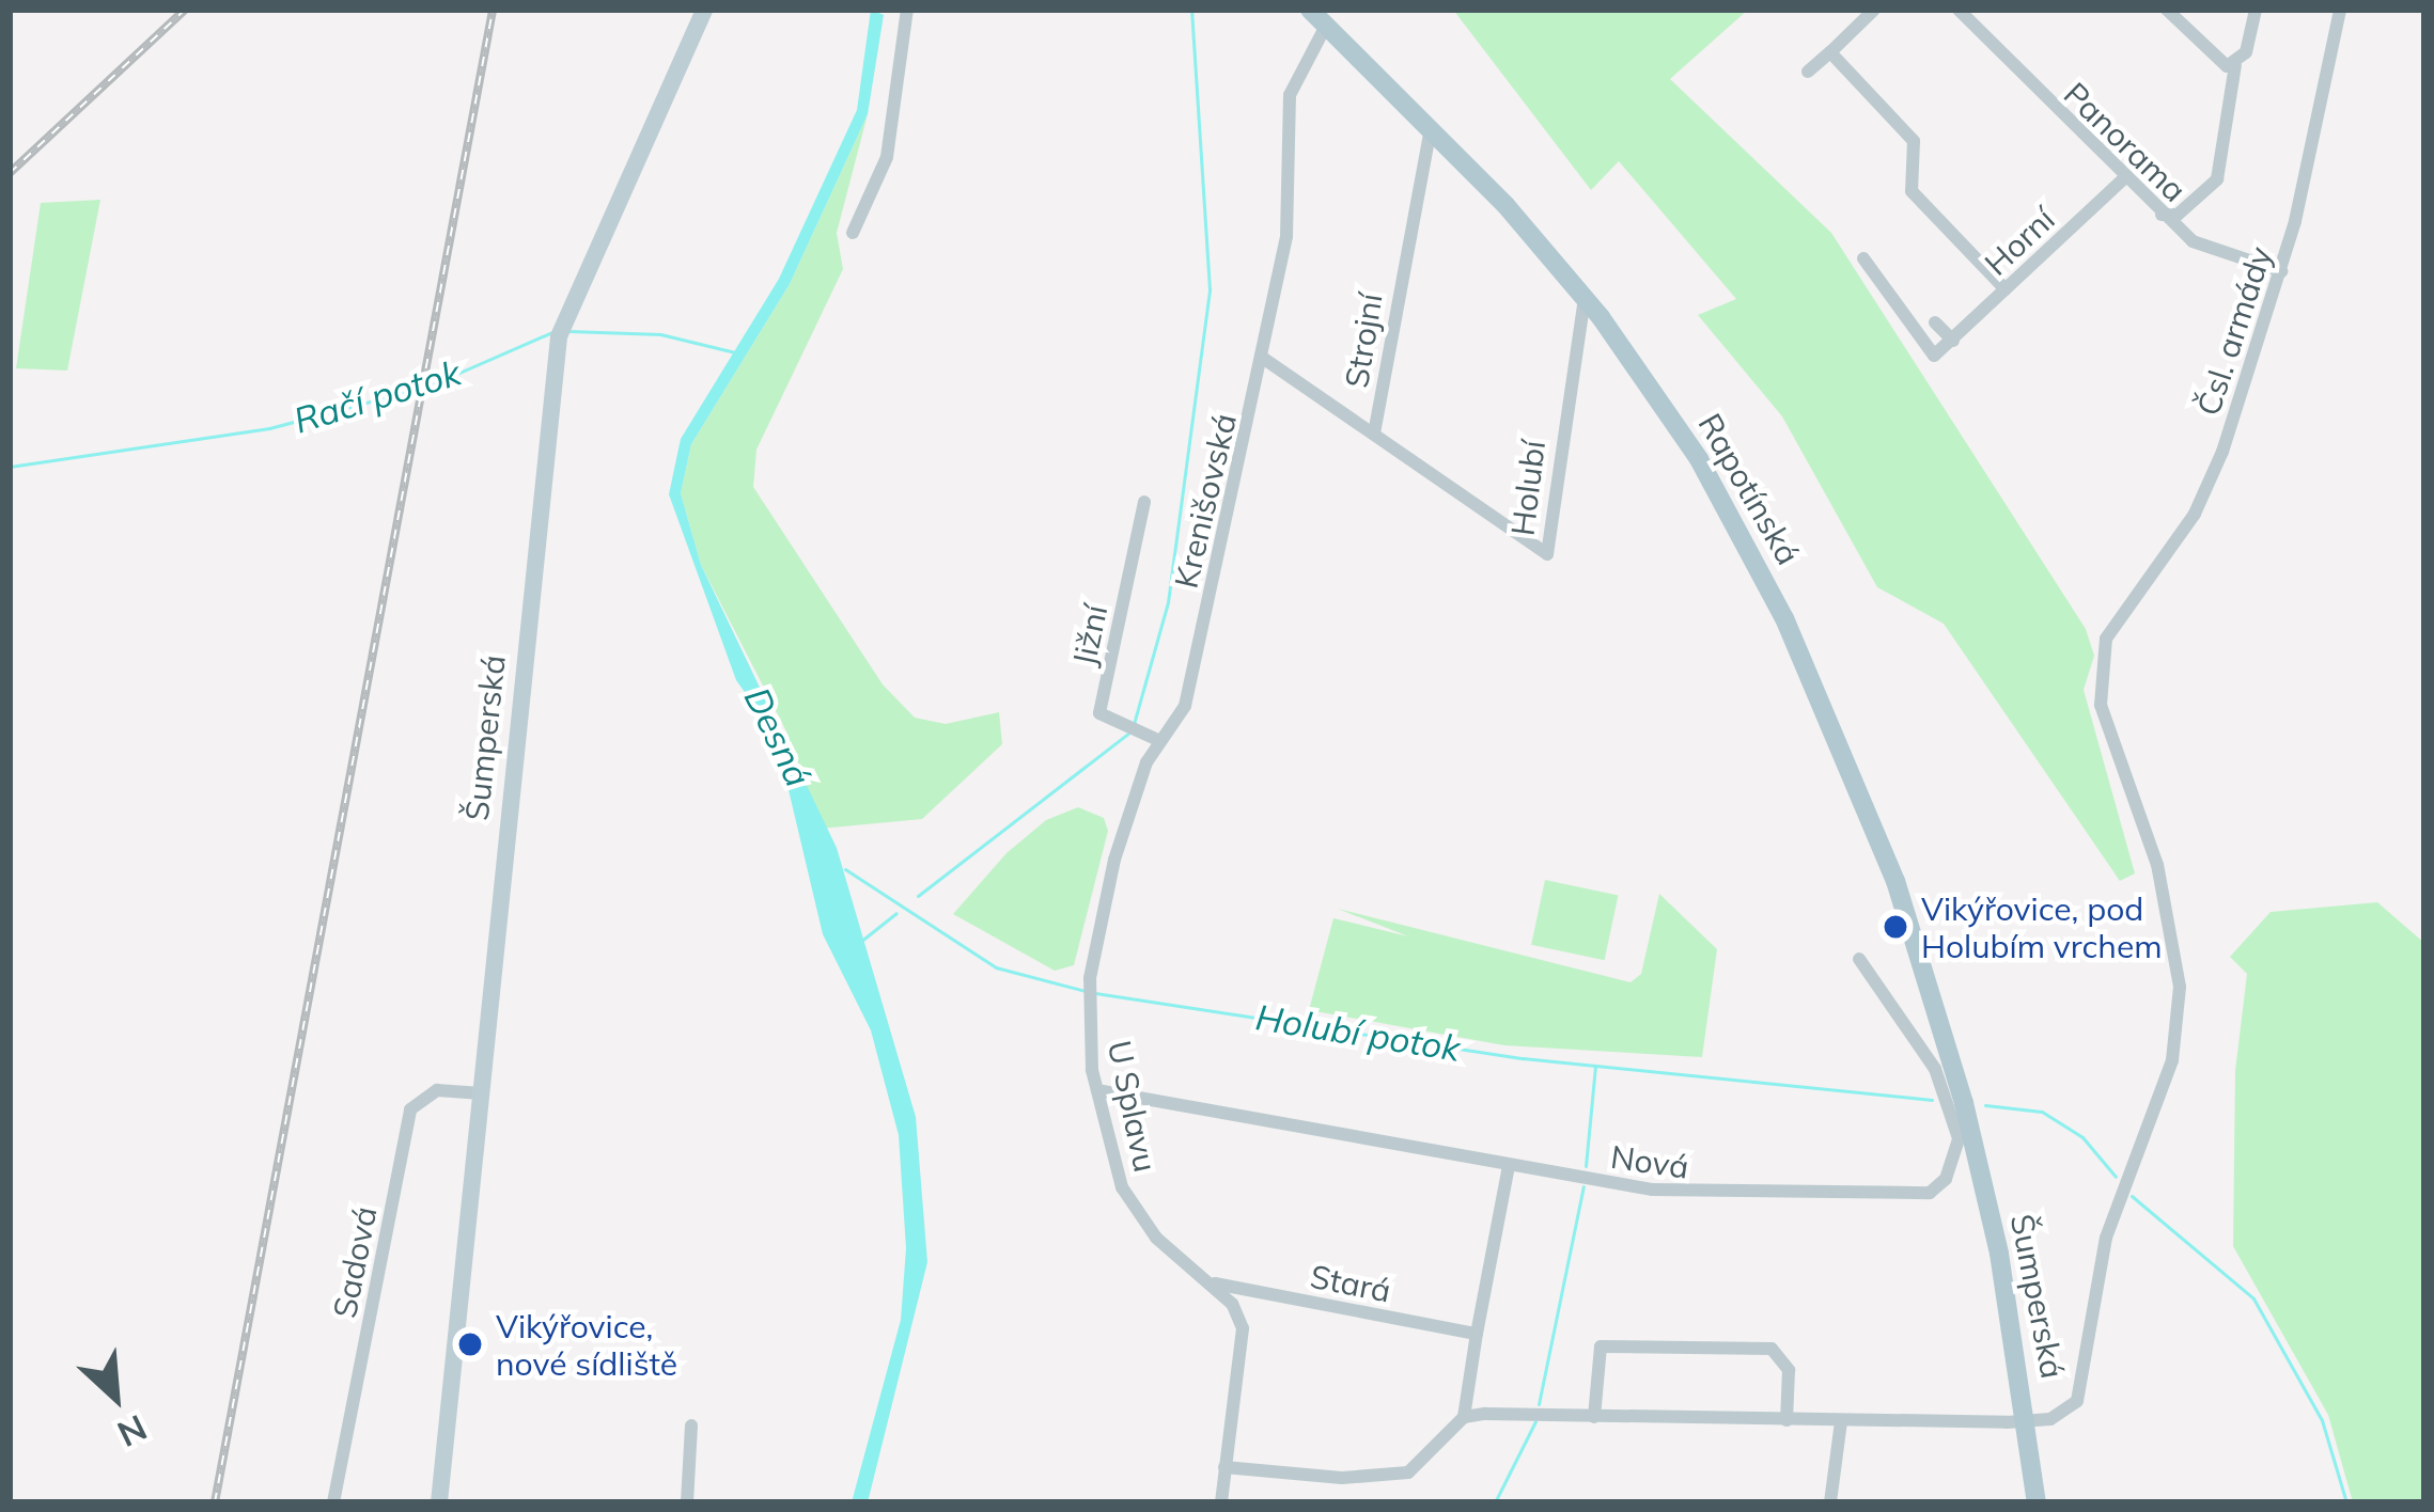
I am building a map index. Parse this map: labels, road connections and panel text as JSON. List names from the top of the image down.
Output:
{
  "streets": {
    "main road": ["Rapotínská", "Šumperská"],
    "street": [
      "Panorama",
      "Horní",
      "Čsl. armády",
      "Strojní",
      "Holubí",
      "Krenišovská",
      "Jižní",
      "U Splavu",
      "Nová",
      "Sadová",
      "Stará"
    ]
  },
  "crossings": [
    ["Panorama", "Horní"],
    ["Panorama", "Čsl. armády"],
    ["Čsl. armády", "Šumperská"],
    ["Strojní", "Holubí"],
    ["Strojní", "Rapotínská"],
    ["Strojní", "Krenišovská"],
    ["Holubí", "Rapotínská"],
    ["Rapotínská", "Krenišovská"],
    ["Rapotínská", "Šumperská"],
    ["Krenišovská", "Jižní"],
    ["Krenišovská", "U Splavu"],
    ["Šumperská", "Sadová"],
    ["U Splavu", "Nová"],
    ["U Splavu", "Stará"]
  ],
  "water": ["Račí potok", "Desná", "Holubí potok"],
  "places": ["Vikýřovice, pod Holubím vrchem", "Vikýřovice, nové sídliště"],
  "north": "bottom right"
}
